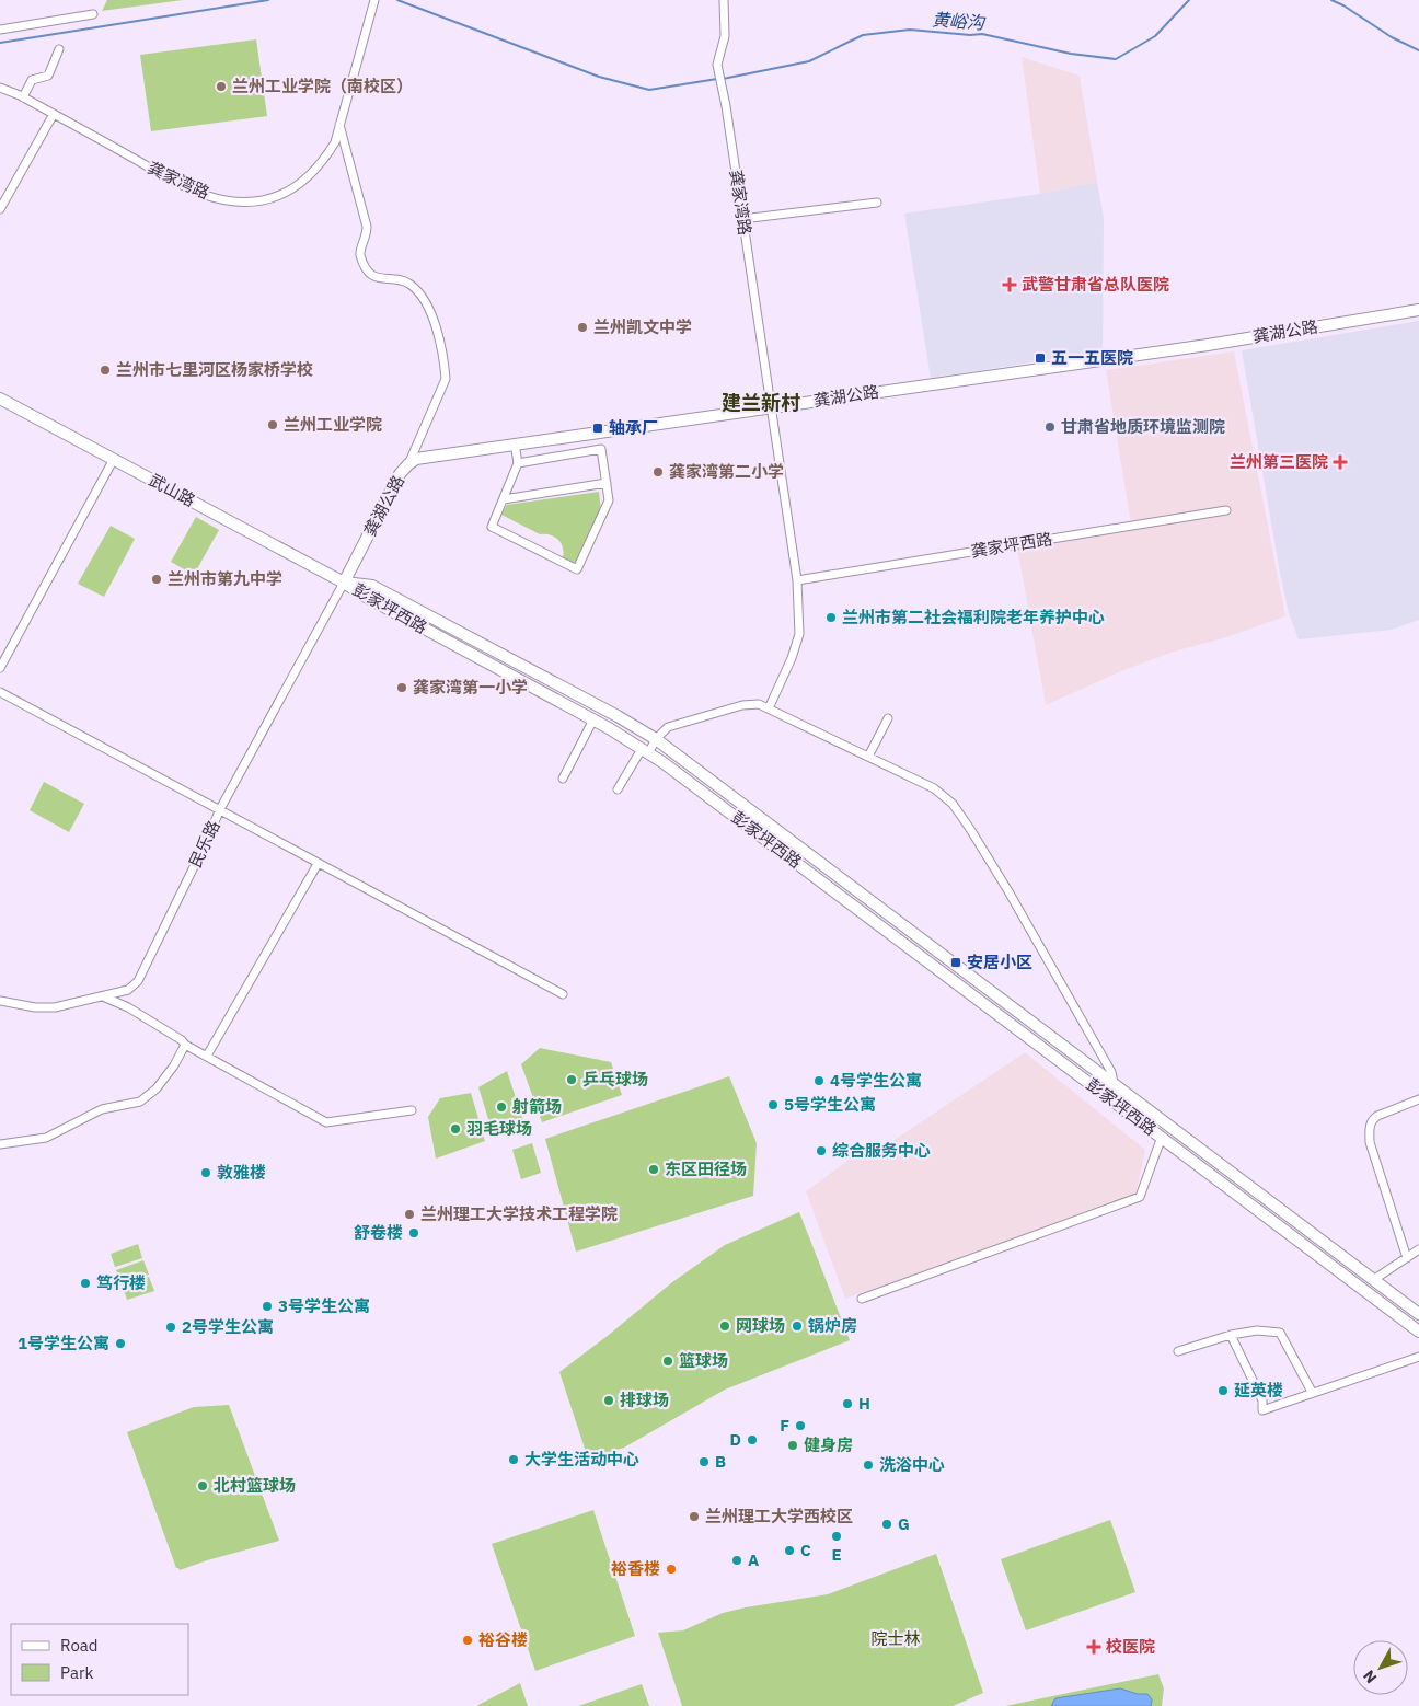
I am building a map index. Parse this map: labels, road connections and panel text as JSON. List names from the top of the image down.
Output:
{
  "streets": {
    "main road": ["龚湖公路", "武山路", "彭家坪西路"],
    "street": ["龚家湾路", "龚家坪西路", "民乐路"]
  },
  "crossings": [
    ["龚家湾路", "龚湖公路"],
    ["龚湖公路", "武山路"],
    ["龚湖公路", "彭家坪西路"],
    ["龚湖公路", "民乐路"],
    ["武山路", "彭家坪西路"],
    ["武山路", "民乐路"],
    ["彭家坪西路", "民乐路"]
  ],
  "districts": ["建兰新村"],
  "water": ["黄峪沟"],
  "parks": ["院士林"],
  "places": {
    "other": [
      "兰州工业学院（南校区）",
      "兰州凯文中学",
      "兰州市七里河区杨家桥学校",
      "兰州工业学院",
      "甘肃省地质环境监测院",
      "龚家湾第二小学",
      "兰州市第九中学",
      "兰州市第二社会福利院老年养护中心",
      "龚家湾第一小学",
      "乒乓球场",
      "4号学生公寓",
      "5号学生公寓",
      "射箭场",
      "羽毛球场",
      "综合服务中心",
      "东区田径场",
      "敦雅楼",
      "兰州理工大学技术工程学院",
      "舒卷楼",
      "笃行楼",
      "3号学生公寓",
      "网球场",
      "锅炉房",
      "2号学生公寓",
      "1号学生公寓",
      "篮球场",
      "延英楼",
      "排球场",
      "H",
      "F",
      "D",
      "健身房",
      "大学生活动中心",
      "B",
      "洗浴中心",
      "北村篮球场",
      "兰州理工大学西校区",
      "G",
      "E",
      "C",
      "A",
      "裕香楼",
      "裕谷楼"
    ],
    "health": ["武警甘肃省总队医院", "兰州第三医院", "校医院"],
    "transit": ["五一五医院", "轴承厂", "安居小区"]
  },
  "legend": ["Road", "Park"],
  "north": "bottom left"
}
